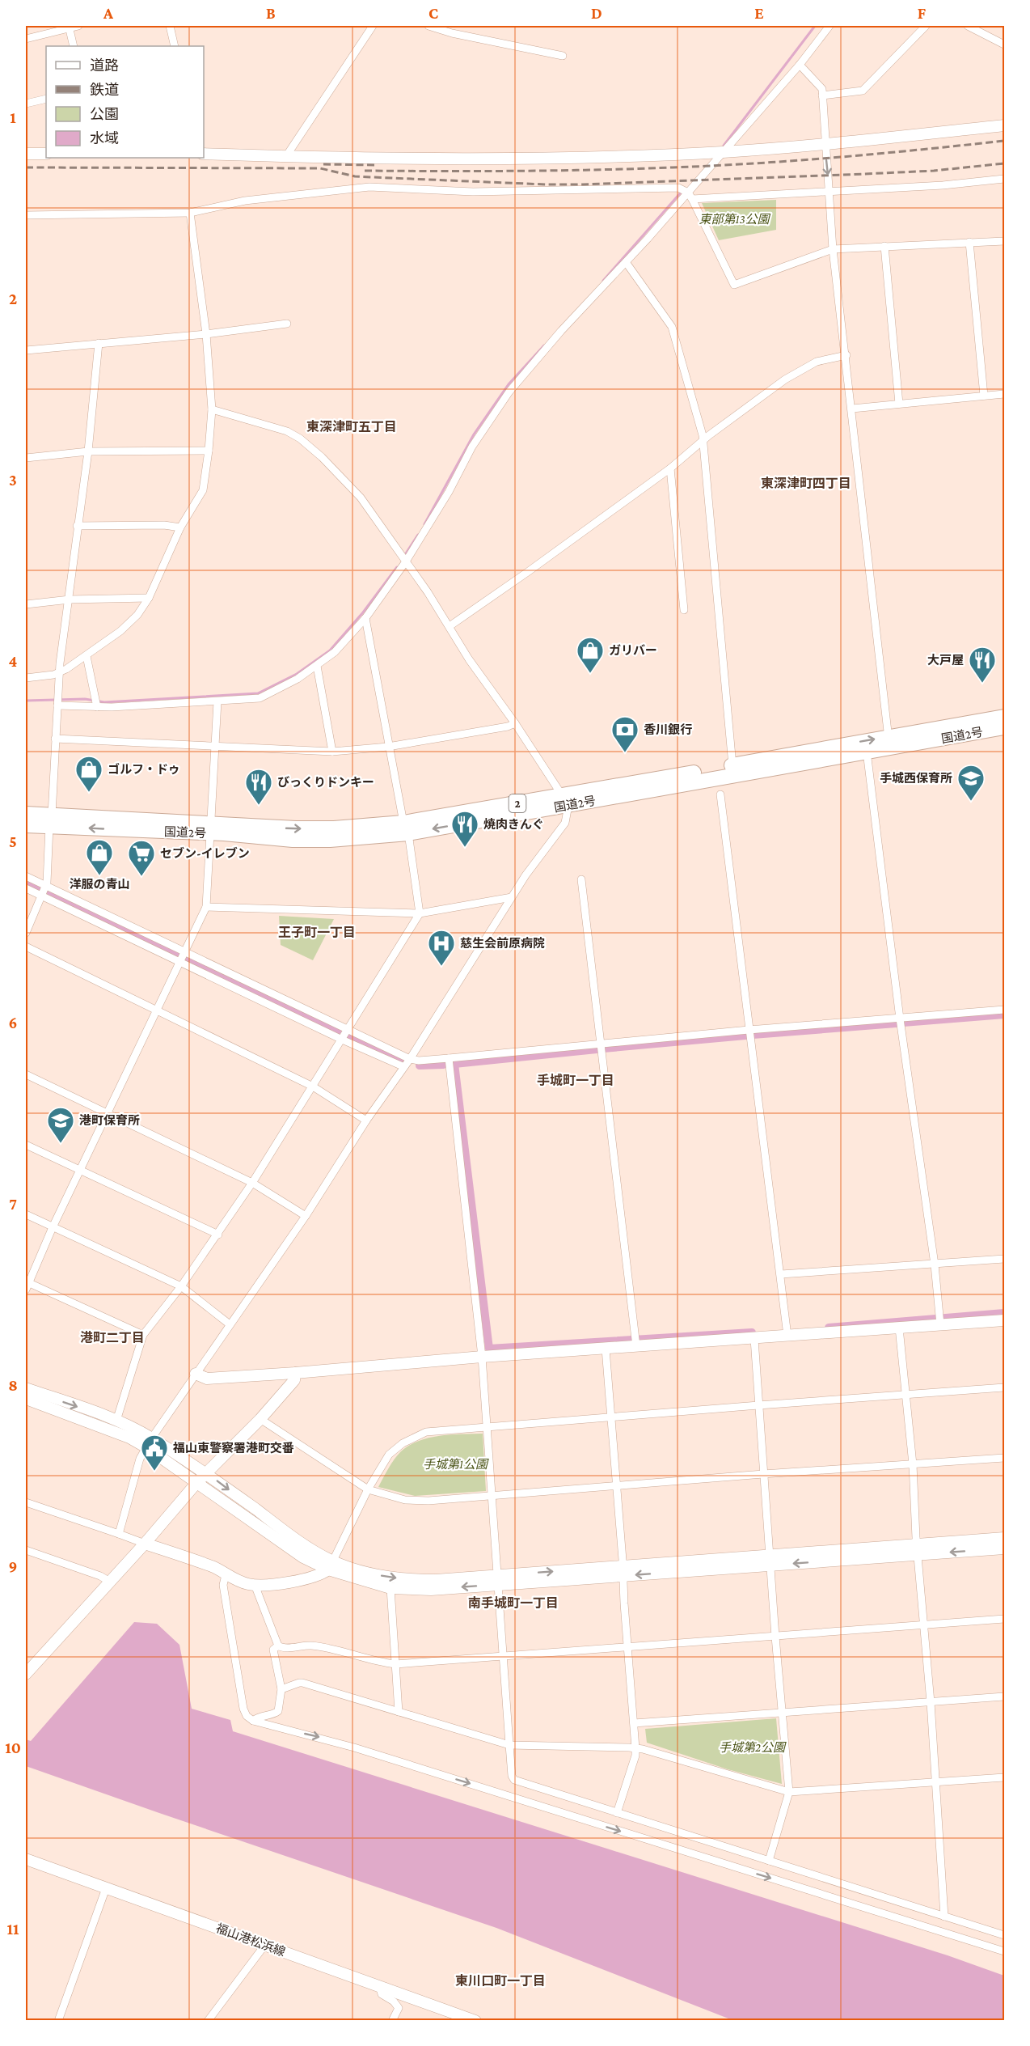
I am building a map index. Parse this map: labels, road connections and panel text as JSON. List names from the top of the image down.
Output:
{
  "streets": {
    "highway": ["国道2号", "2"],
    "street": ["福山港松浜線"]
  },
  "districts": [
    "東深津町五丁目",
    "東深津町四丁目",
    "王子町一丁目",
    "手城町一丁目",
    "港町二丁目",
    "南手城町一丁目",
    "東川口町一丁目"
  ],
  "parks": ["東部第13公園", "手城第1公園", "手城第2公園"],
  "places": {
    "shop": ["ガリバー", "ゴルフ・ドゥ", "洋服の青山"],
    "restaurant": ["大戸屋", "びっくりドンキー", "焼肉きんぐ"],
    "bank": ["香川銀行"],
    "school or university": ["手城西保育所", "港町保育所"],
    "supermarket": ["セブン-イレブン"],
    "hospital": ["慈生会前原病院"],
    "public building": ["福山東警察署港町交番"]
  },
  "legend": [
    "道路",
    "鉄道",
    "公園",
    "水域"
  ],
  "grid": {
    "columns": [
      "A",
      "B",
      "C",
      "D",
      "E",
      "F"
    ],
    "rows": [
      "1",
      "2",
      "3",
      "4",
      "5",
      "6",
      "7",
      "8",
      "9",
      "10",
      "11"
    ]
  }
}
